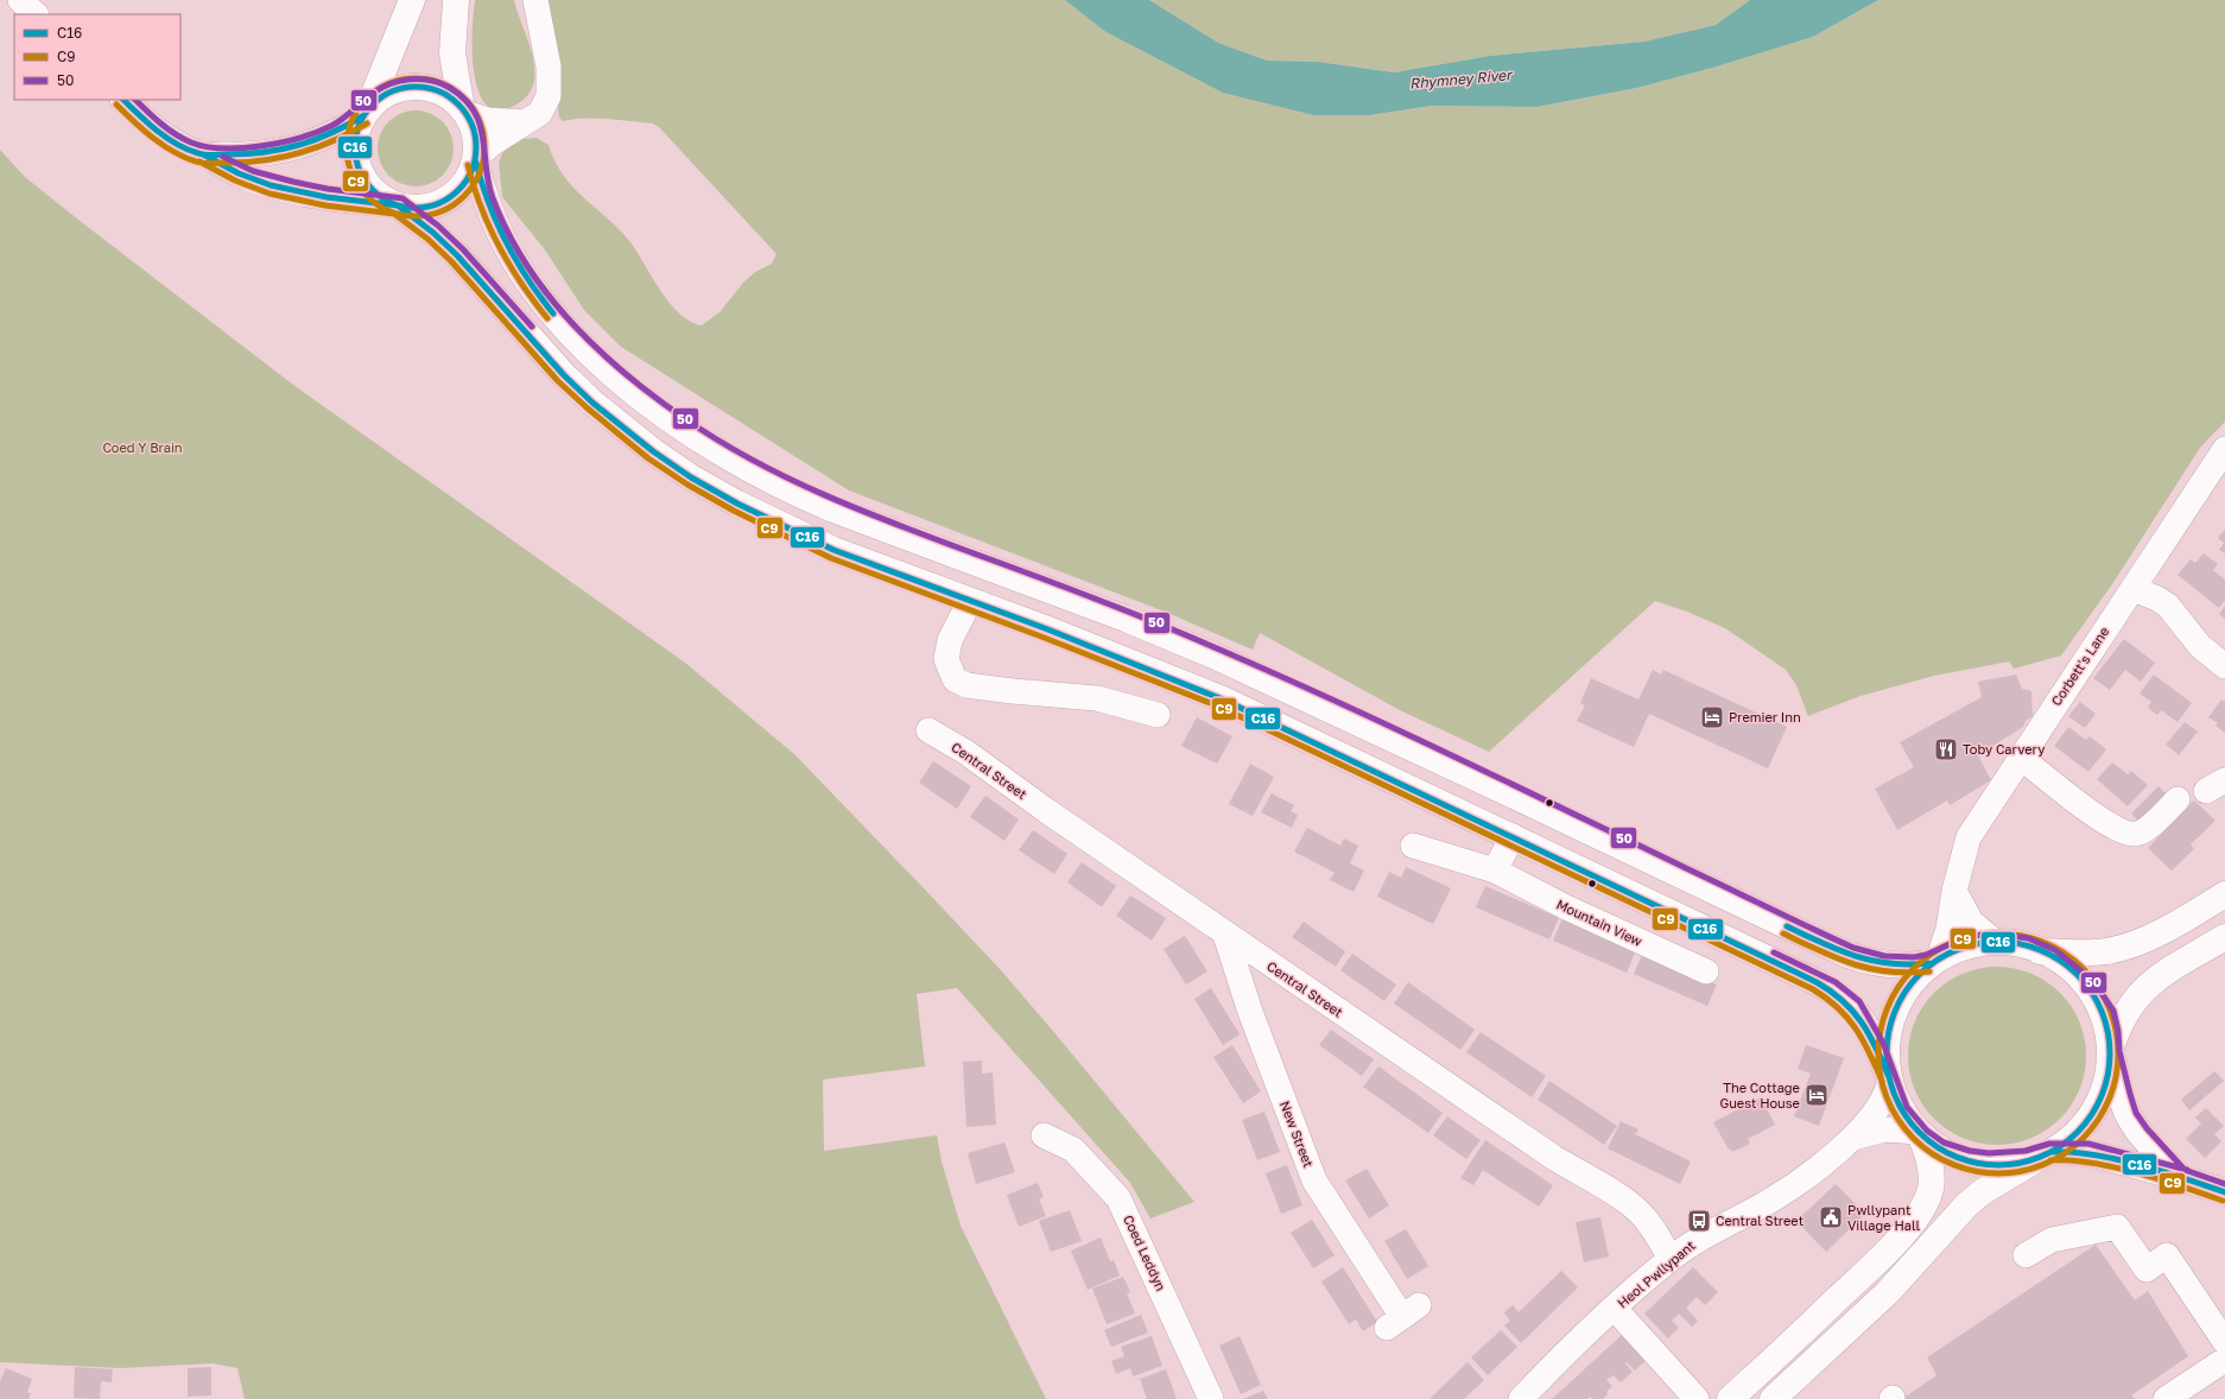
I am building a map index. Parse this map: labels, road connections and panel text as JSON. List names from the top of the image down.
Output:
{
  "streets": {
    "street": [
      "Corbett's Lane",
      "Central Street",
      "Mountain View",
      "New Street",
      "Coed Leddyn",
      "Heol Pwllypant"
    ]
  },
  "crossings": [
    ["Central Street", "New Street"],
    ["Central Street", "Heol Pwllypant"]
  ],
  "water": ["Rhymney River"],
  "parks": ["Coed Y Brain"],
  "places": {
    "hotel": ["Premier Inn", "The Cottage Guest House"],
    "restaurant": ["Toby Carvery"],
    "public building": ["Pwllypant Village Hall"],
    "bus stop": ["Central Street"]
  },
  "lines": ["transit line C9", "transit line 50", "transit line C16"],
  "legend": ["C16", "C9", "50"]
}
